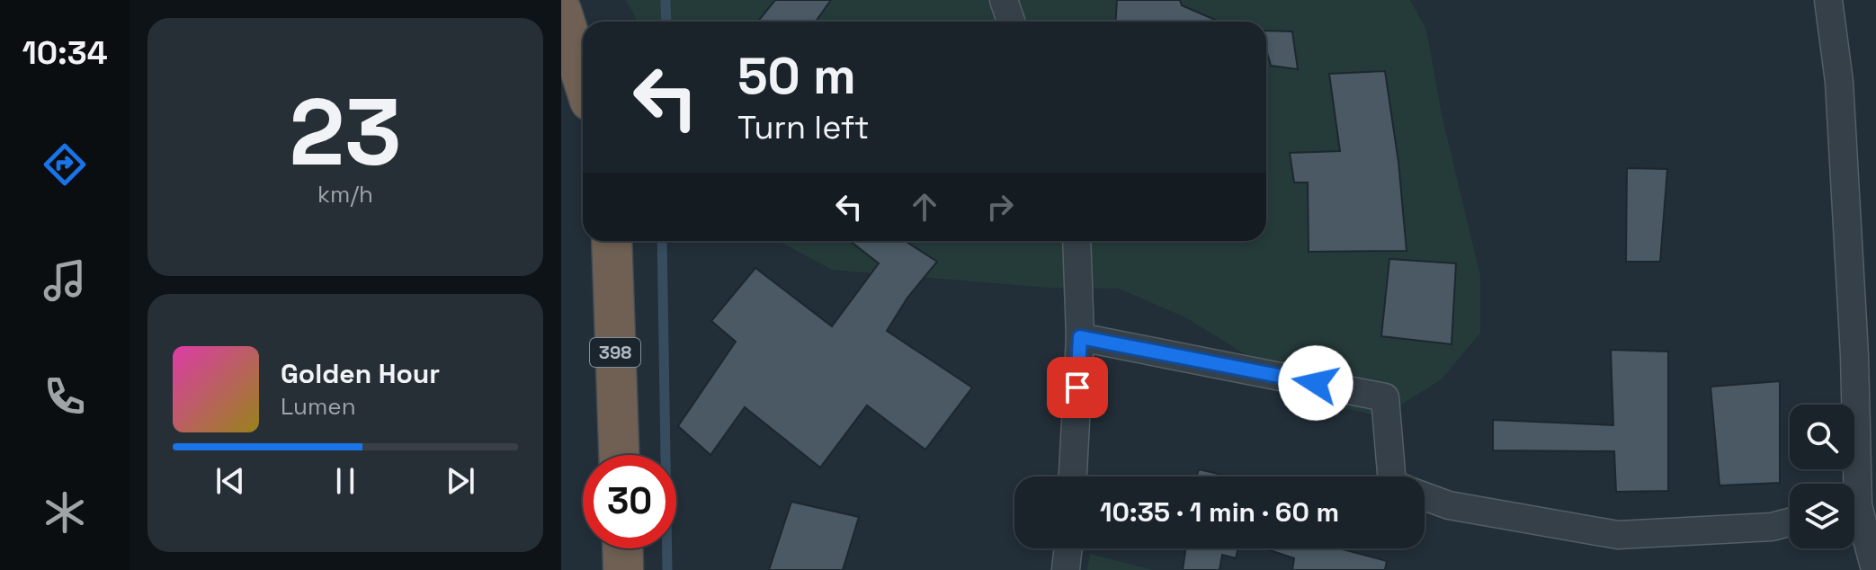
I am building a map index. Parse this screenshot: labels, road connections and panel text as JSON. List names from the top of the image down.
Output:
{
  "streets": {
    "highway": ["398"]
  },
  "page": {
    "tabs": "10:34",
    "tile": ["23", "km/h"],
    "turn": ["50 m", "Turn left"],
    "song": ["Golden Hour", "Lumen"],
    "limit": "30",
    "trip": "10:35 · 1 min · 60 m"
  }
}
